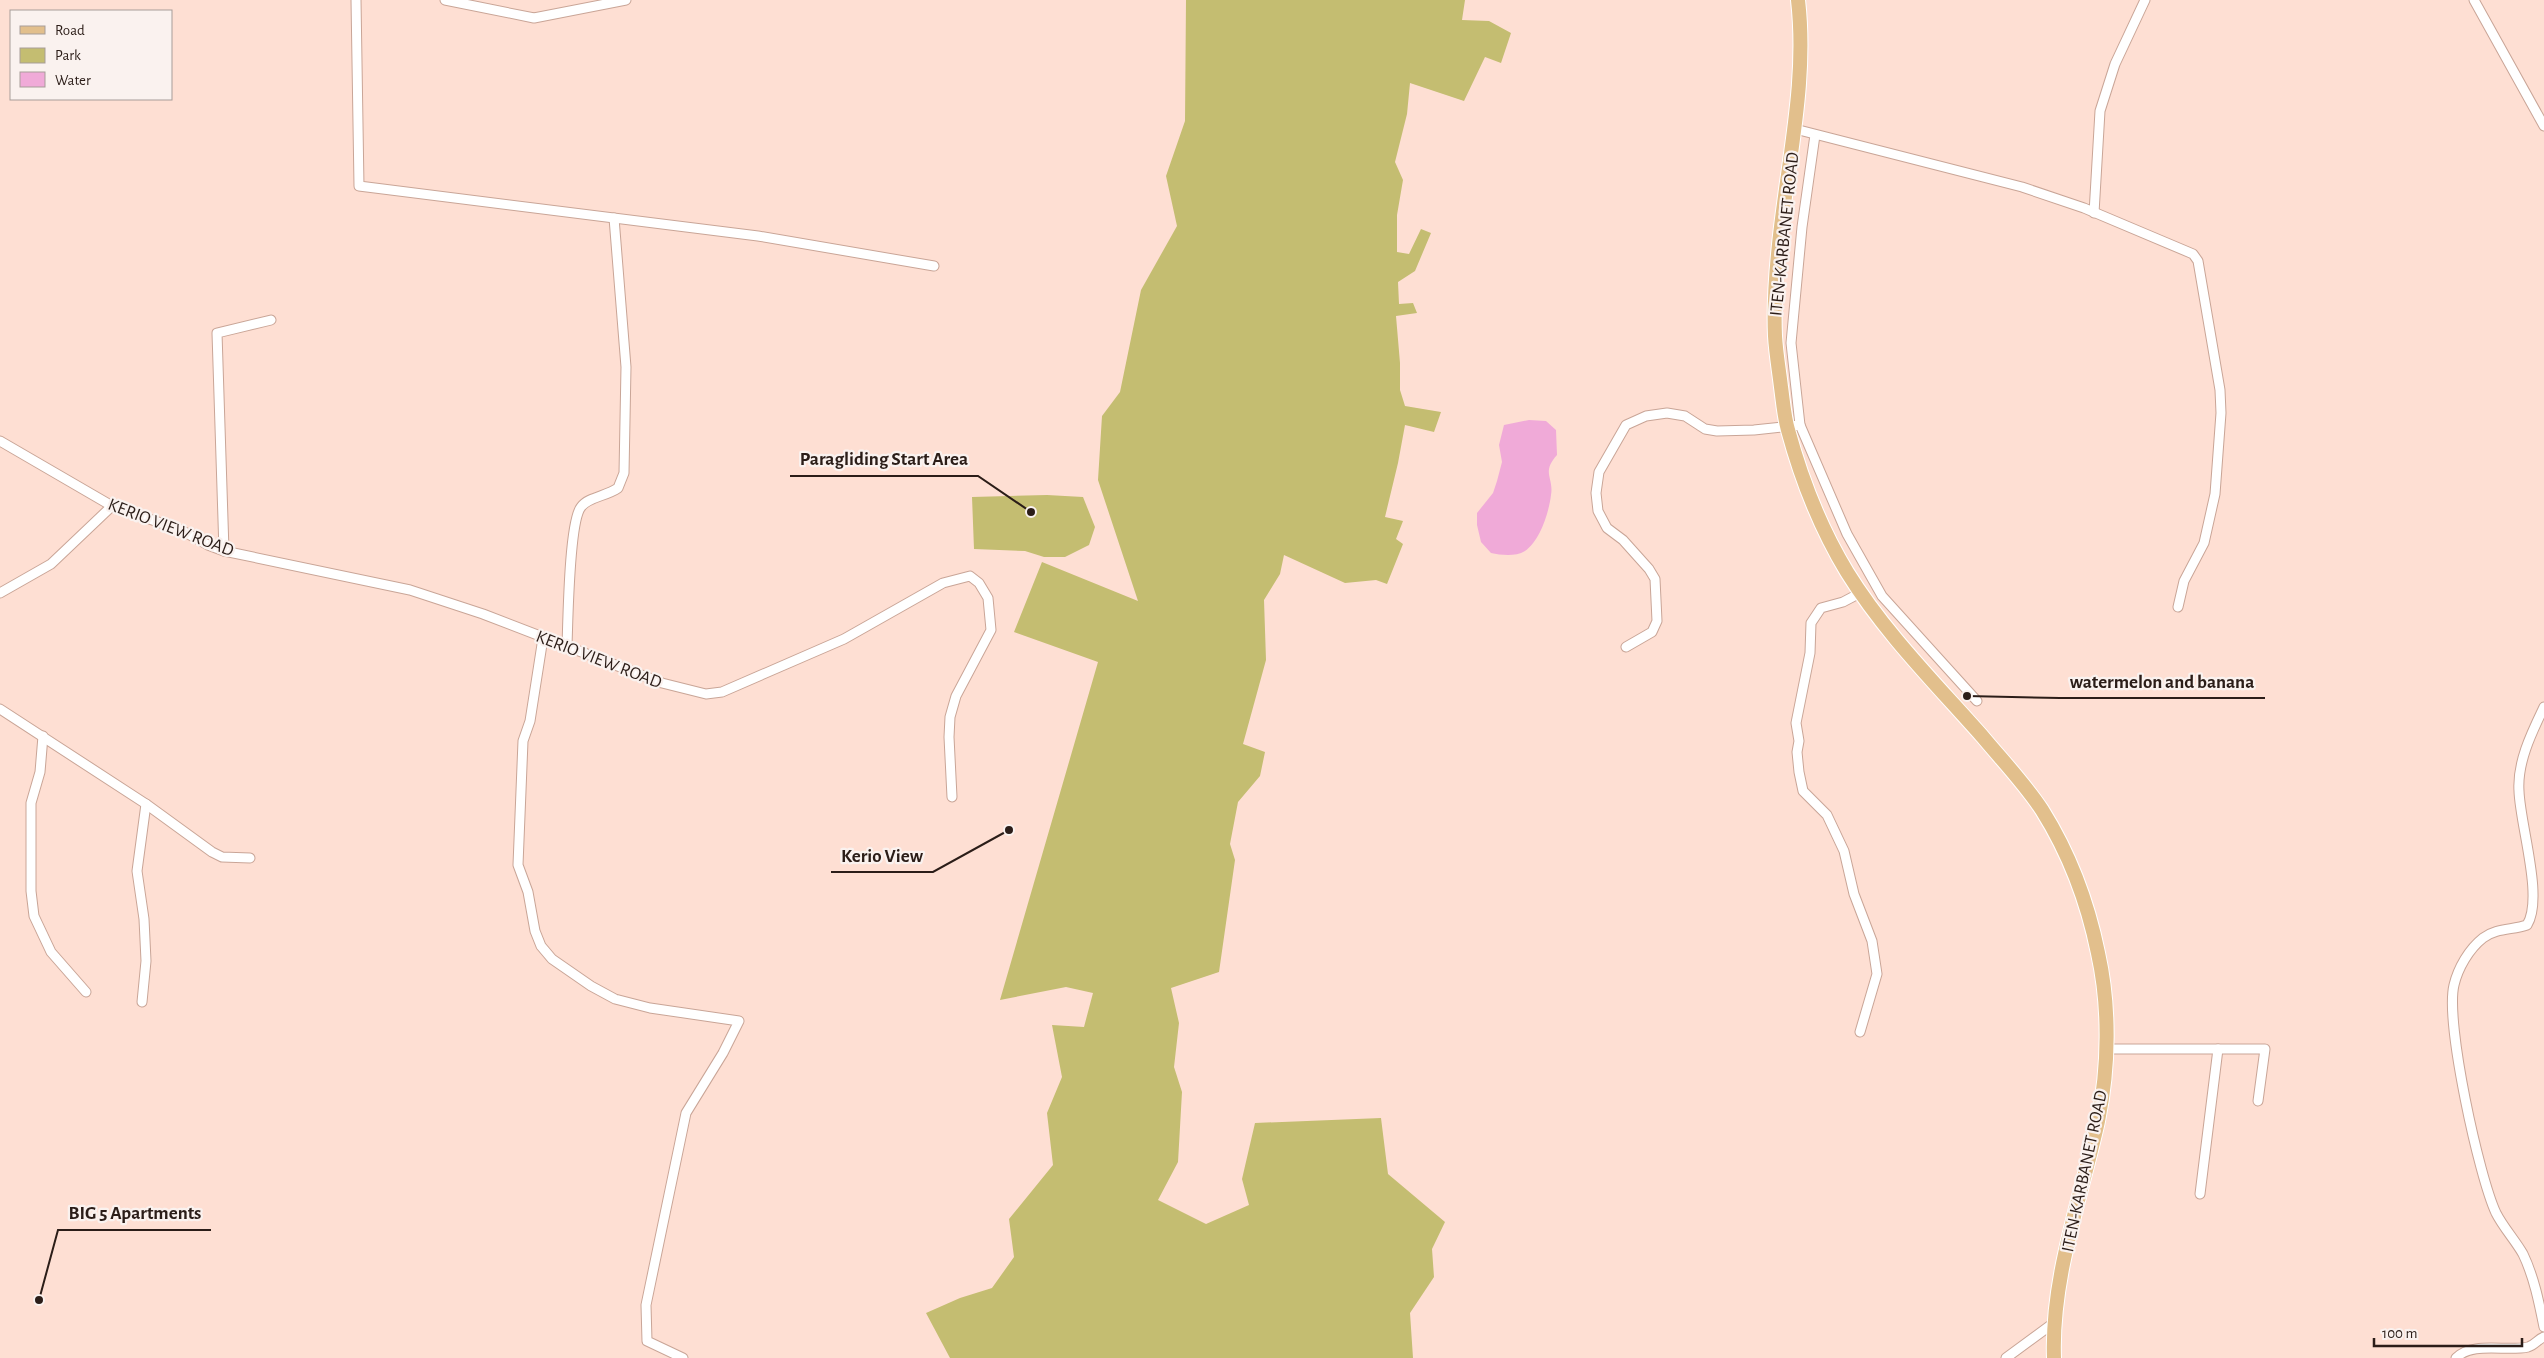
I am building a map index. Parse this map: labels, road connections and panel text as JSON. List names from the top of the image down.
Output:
{
  "streets": {
    "main road": ["ITEN-KARBANET ROAD"],
    "street": ["KERIO VIEW ROAD"]
  },
  "places": [
    "Paragliding Start Area",
    "watermelon and banana",
    "Kerio View",
    "BIG 5 Apartments"
  ],
  "legend": ["Road", "Park", "Water"],
  "scale_bar": "100 m"
}
